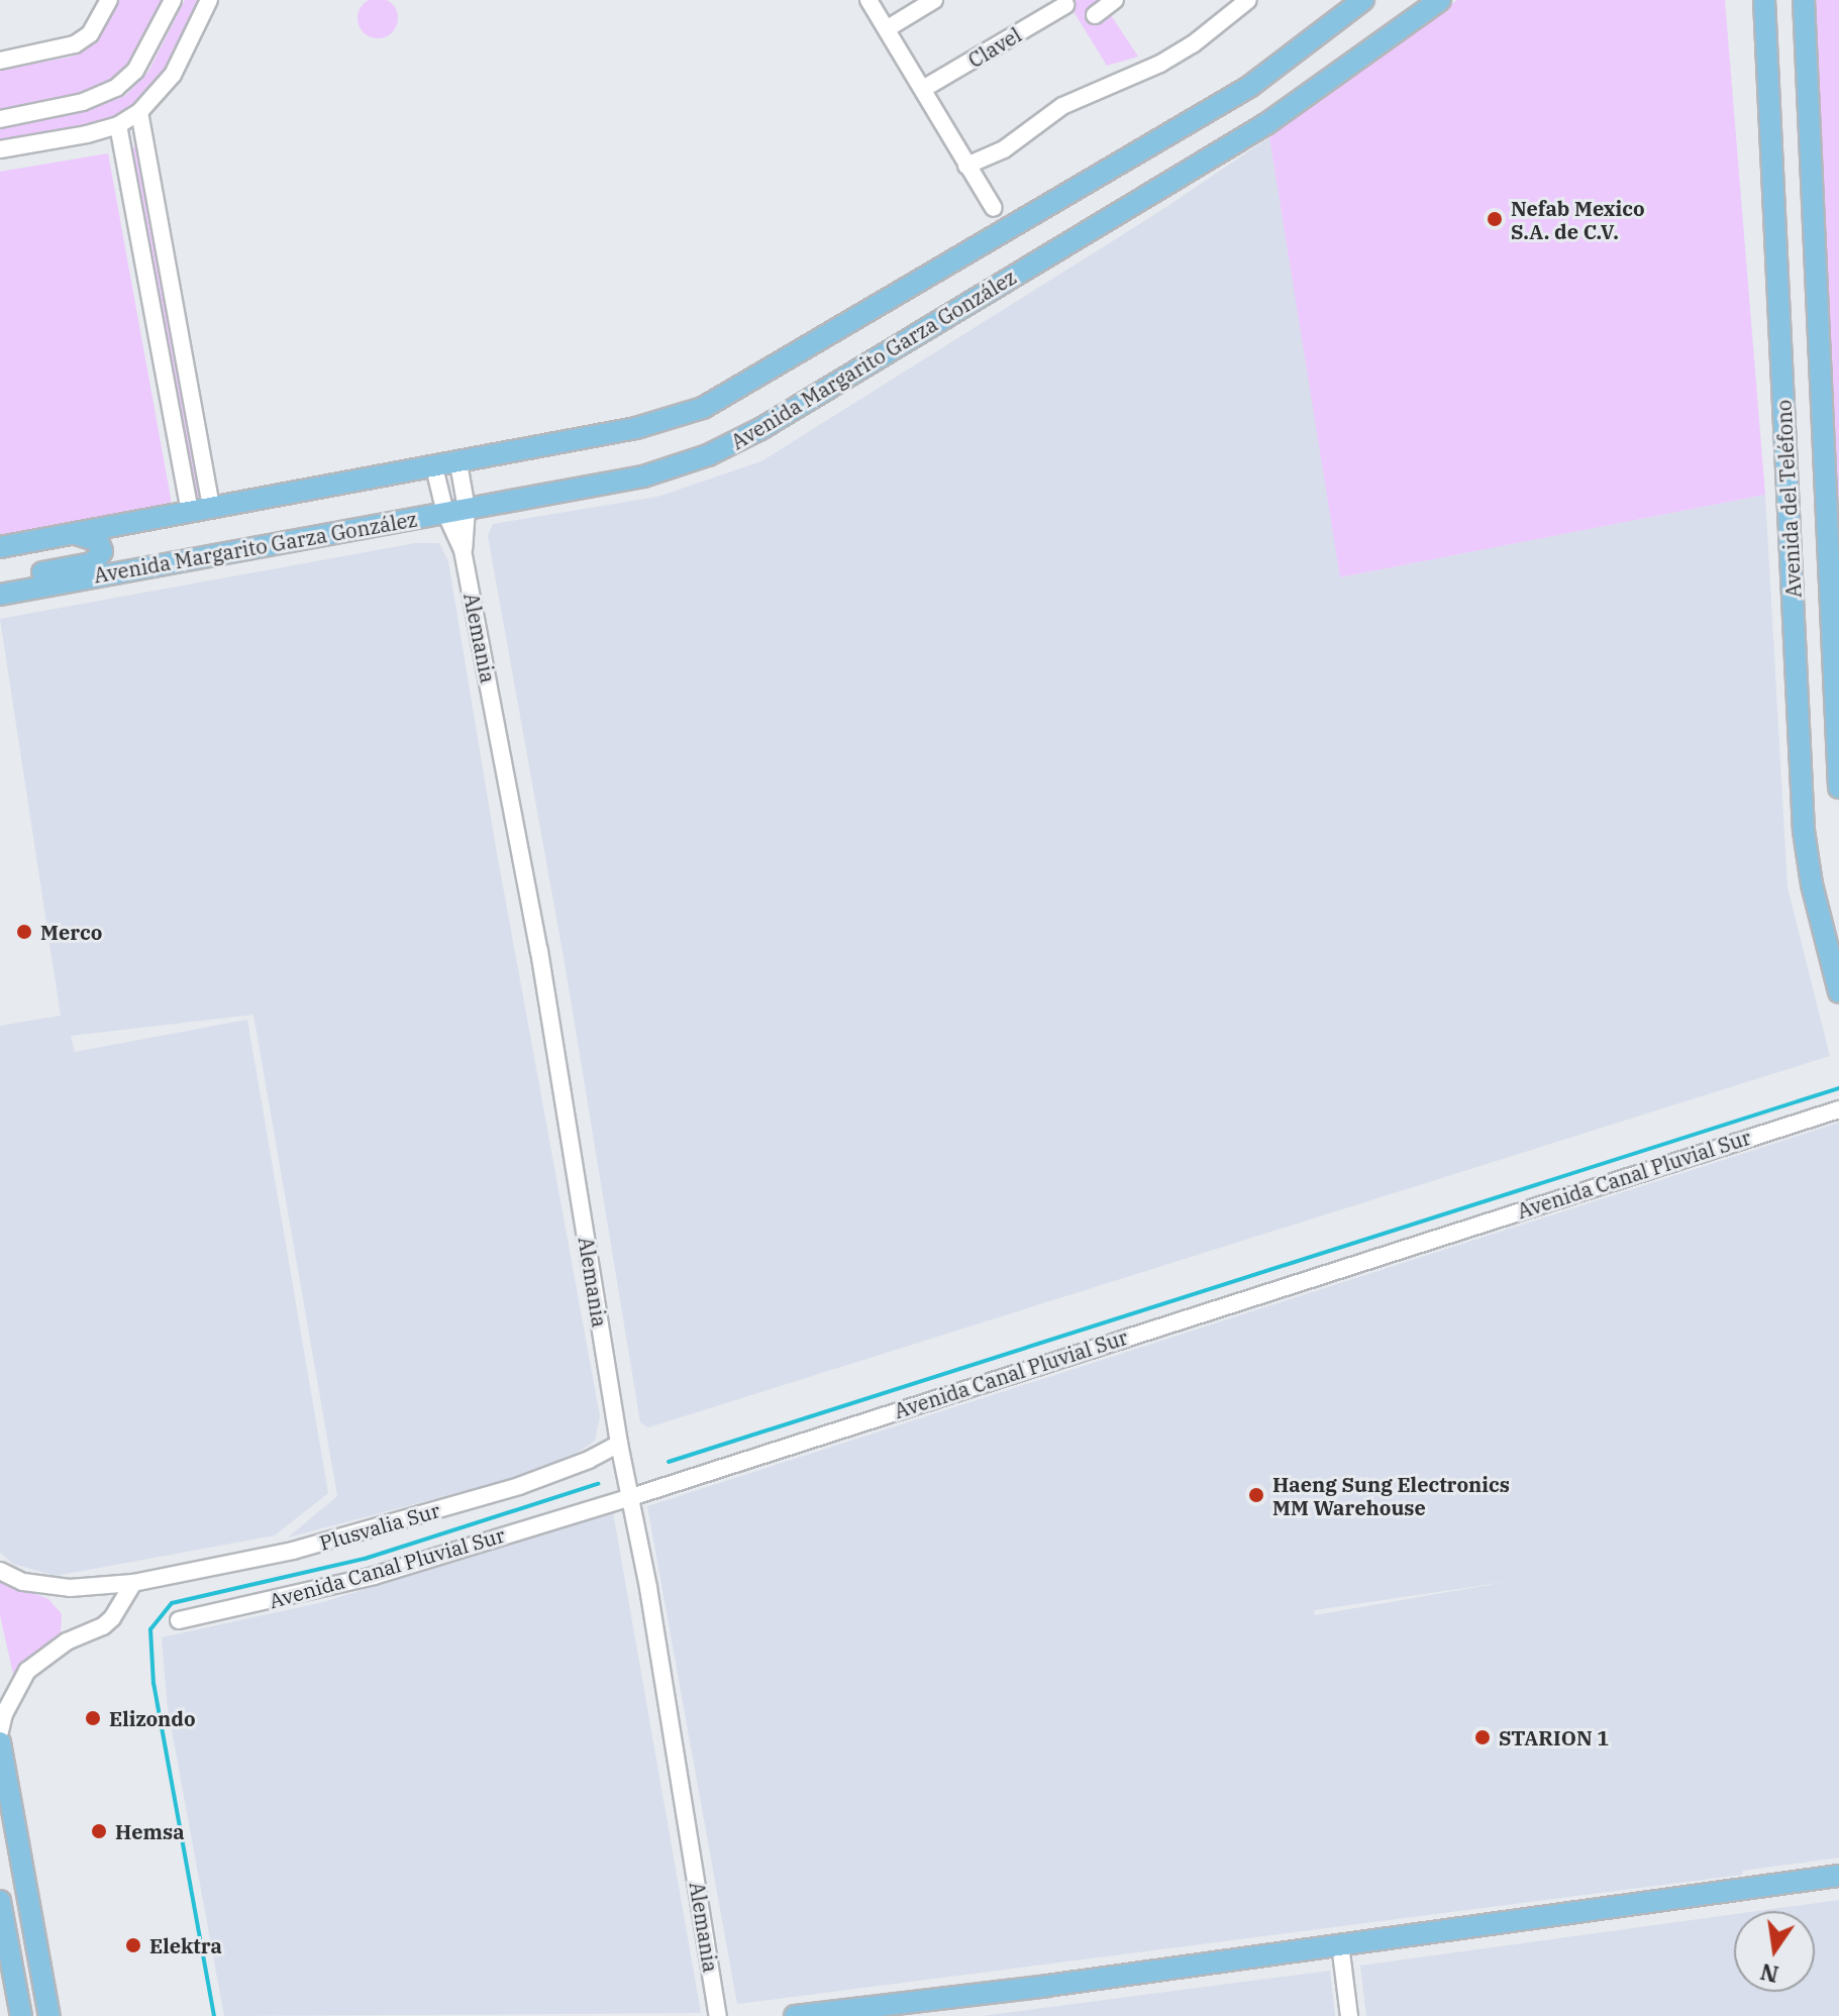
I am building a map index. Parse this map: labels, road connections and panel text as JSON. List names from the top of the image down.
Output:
{
  "streets": {
    "main road": ["Avenida Margarito Garza González", "Avenida del Teléfono"],
    "street": [
      "Clavel",
      "Alemania",
      "Avenida Canal Pluvial Sur",
      "Plusvalia Sur"
    ]
  },
  "crossings": [
    ["Avenida Margarito Garza González", "Alemania"],
    ["Alemania", "Avenida Canal Pluvial Sur"],
    ["Alemania", "Plusvalia Sur"]
  ],
  "places": [
    "Nefab Mexico S.A. de C.V.",
    "Merco",
    "Haeng Sung Electronics MM Warehouse",
    "Elizondo",
    "STARION 1",
    "Hemsa",
    "Elektra"
  ],
  "north": "bottom"
}
